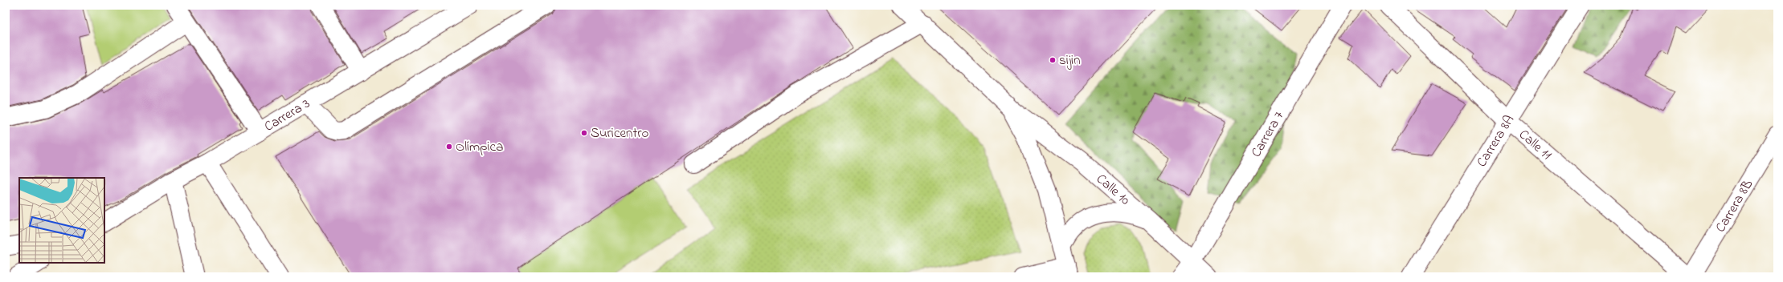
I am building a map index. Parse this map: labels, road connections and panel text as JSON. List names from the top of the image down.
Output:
{
  "streets": {
    "street": [
      "Carrera 3",
      "Carrera 7",
      "Carrera 8A",
      "Calle 11",
      "Calle 10",
      "Carrera 8B"
    ]
  },
  "crossings": [
    ["Carrera 7", "Calle 10"],
    ["Carrera 8A", "Calle 11"]
  ],
  "places": ["sijin", "Suricentro", "Olímpica"]
}
